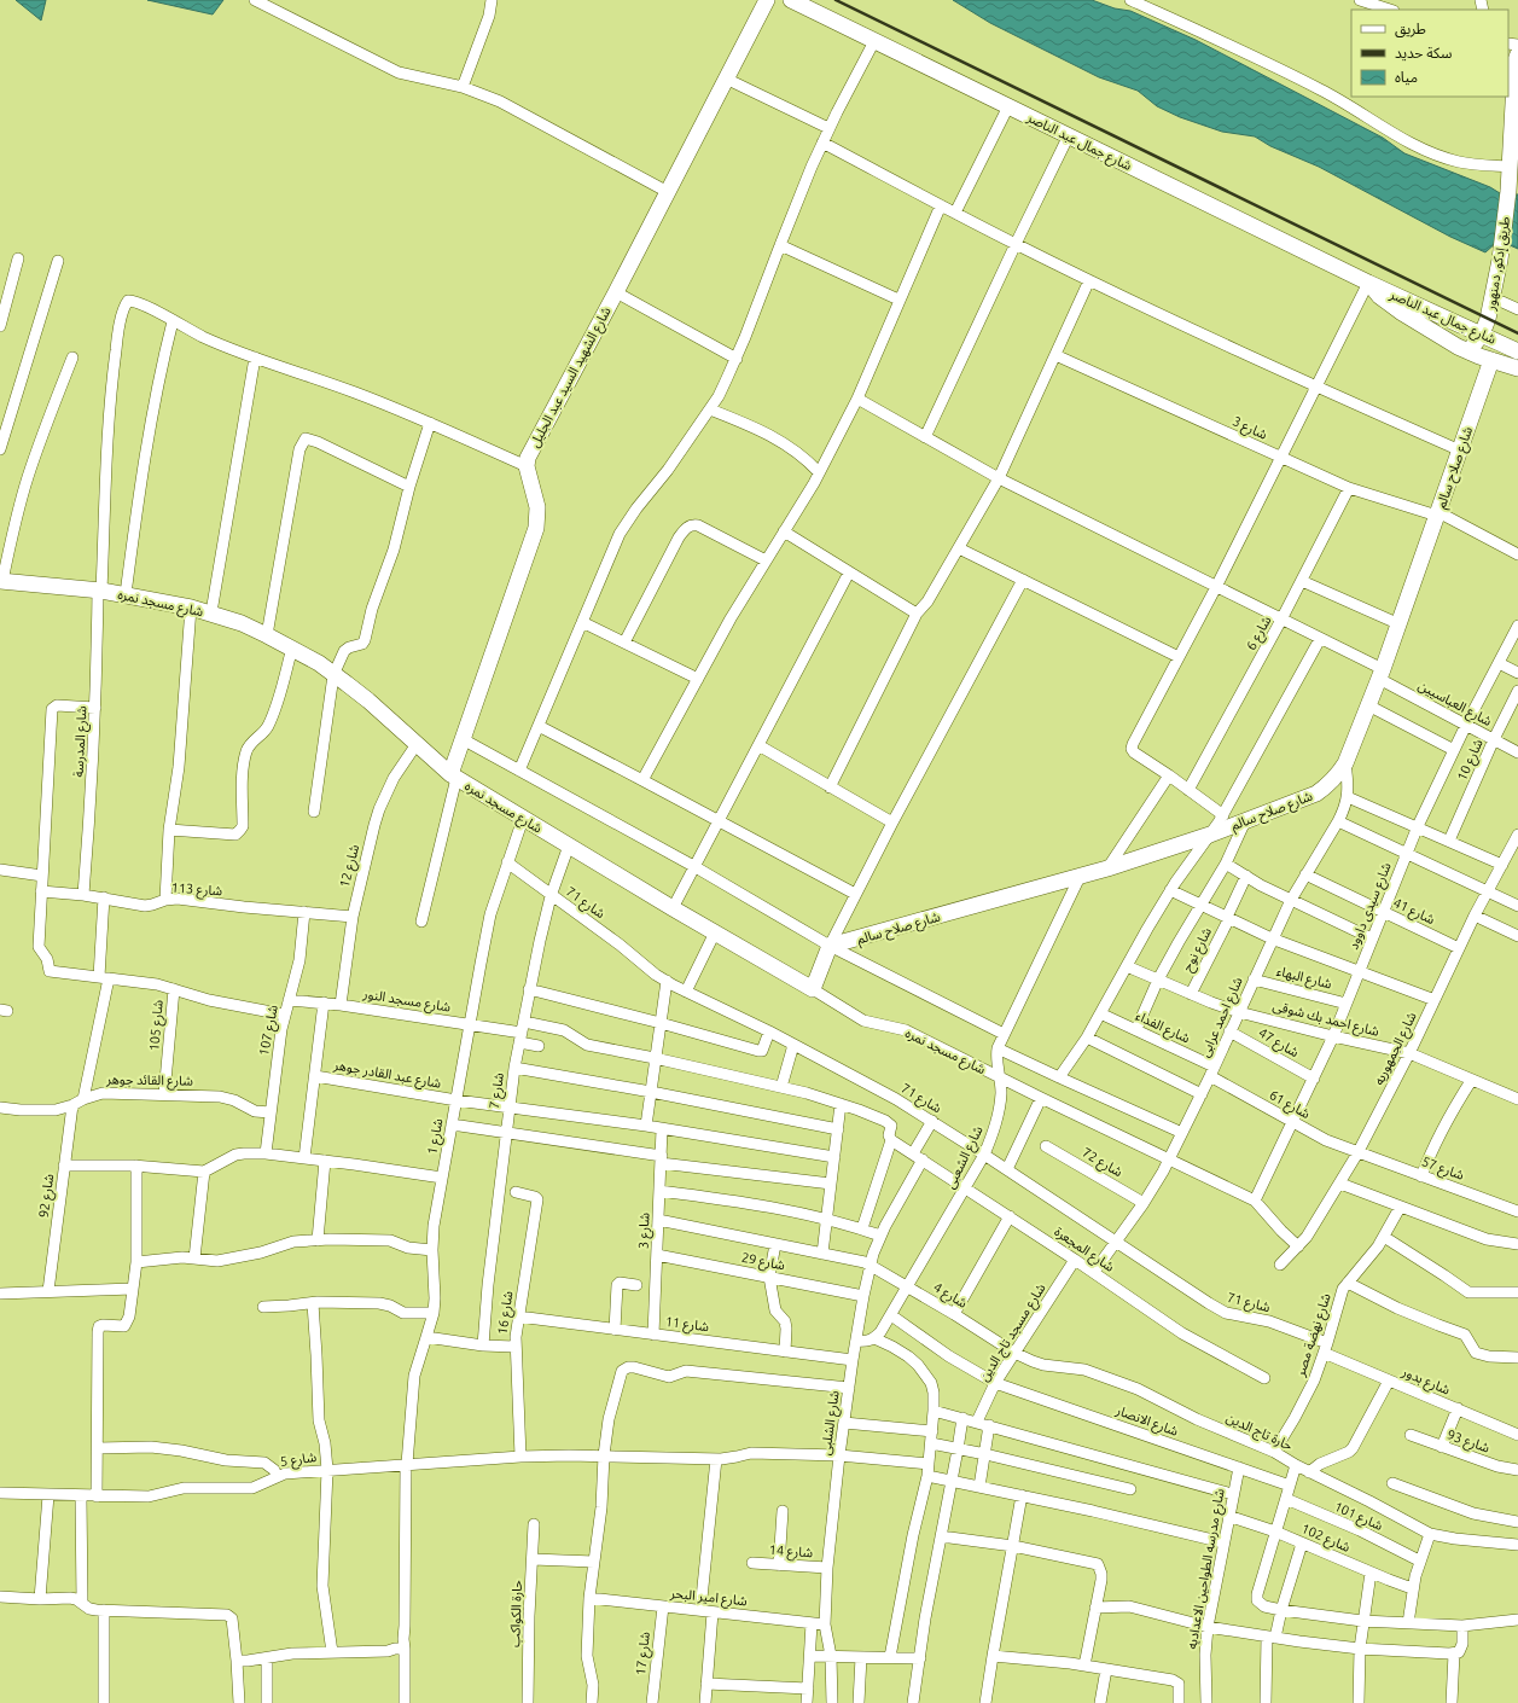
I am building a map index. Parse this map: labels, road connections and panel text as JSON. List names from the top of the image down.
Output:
{
  "streets": {
    "street": [
      "شارع جمال عبد الناصر",
      "طريق إدكو, دمنهور",
      "شارع الشهيد السيد عبد الجليل",
      "شارع 3",
      "شارع صلاح سالم",
      "شارع مسجد نمره",
      "شارع 6",
      "شارع العباسيين",
      "شارع المدرسة",
      "شارع 10",
      "شارع 12",
      "شارع 113",
      "شارع 71",
      "شارع سيدى داوود",
      "شارع 41",
      "شارع نوح",
      "شارع البهاء",
      "شارع مسجد النور",
      "شارع احمد عرابى",
      "شارع احمد بك شوقى",
      "شارع 105",
      "شارع الفداء",
      "شارع 107",
      "شارع 47",
      "شارع الجمهوريه",
      "شارع عبد القادر جوهر",
      "شارع القائد جوهر",
      "شارع 7",
      "شارع 61",
      "شارع 1",
      "شارع الشعبى",
      "شارع 72",
      "شارع 57",
      "شارع 92",
      "شارع المجعرة",
      "شارع 29",
      "شارع 4",
      "شارع 16",
      "شارع 11",
      "شارع مسجد تاج الدين",
      "شارع نهضة مصر",
      "شارع بدور",
      "شارع الانصار",
      "شارع الشلبى",
      "حارة تاج الدين",
      "شارع 93",
      "شارع 5",
      "شارع 101",
      "شارع 102",
      "شارع 14",
      "شارع مدرسه الطواحين الاعداديه",
      "شارع امير البحر",
      "حارة الكواكب",
      "شارع 17"
    ]
  },
  "crossings": [
    ["شارع جمال عبد الناصر", "طريق إدكو, دمنهور"],
    ["شارع جمال عبد الناصر", "شارع صلاح سالم"],
    ["طريق إدكو, دمنهور", "شارع صلاح سالم"],
    ["شارع 3", "شارع صلاح سالم"],
    ["شارع 3", "شارع 6"],
    ["شارع 3", "شارع عبد القادر جوهر"],
    ["شارع 3", "شارع 29"],
    ["شارع 3", "شارع 4"],
    ["شارع 3", "شارع 11"],
    ["شارع صلاح سالم", "شارع العباسيين"],
    ["شارع صلاح سالم", "شارع احمد عرابى"],
    ["شارع صلاح سالم", "شارع الشعبى"],
    ["شارع مسجد نمره", "شارع المدرسة"],
    ["شارع مسجد نمره", "شارع 12"],
    ["شارع مسجد نمره", "شارع سيدى داوود"],
    ["شارع مسجد نمره", "شارع احمد عرابى"],
    ["شارع مسجد نمره", "شارع 7"],
    ["شارع مسجد نمره", "شارع 1"],
    ["شارع مسجد نمره", "شارع الشعبى"],
    ["شارع 6", "شارع العباسيين"],
    ["شارع العباسيين", "شارع 10"],
    ["شارع العباسيين", "شارع سيدى داوود"],
    ["شارع المدرسة", "شارع 113"],
    ["شارع 12", "شارع 113"],
    ["شارع 12", "شارع مسجد النور"],
    ["شارع 113", "شارع 107"],
    ["شارع 71", "شارع احمد عرابى"],
    ["شارع 71", "شارع 7"],
    ["شارع 71", "شارع 1"],
    ["شارع 71", "شارع الشعبى"],
    ["شارع 71", "شارع نهضة مصر"],
    ["شارع 71", "شارع بدور"],
    ["شارع 71", "شارع الشلبى"],
    ["شارع سيدى داوود", "شارع 41"],
    ["شارع سيدى داوود", "شارع البهاء"],
    ["شارع سيدى داوود", "شارع احمد بك شوقى"],
    ["شارع سيدى داوود", "شارع 47"],
    ["شارع سيدى داوود", "شارع 61"],
    ["شارع 41", "شارع احمد عرابى"],
    ["شارع 41", "شارع الجمهوريه"],
    ["شارع نوح", "شارع احمد بك شوقى"],
    ["شارع البهاء", "شارع احمد عرابى"],
    ["شارع مسجد النور", "شارع 107"],
    ["شارع مسجد النور", "شارع 7"],
    ["شارع مسجد النور", "شارع 1"],
    ["شارع احمد عرابى", "شارع احمد بك شوقى"],
    ["شارع احمد عرابى", "شارع الفداء"],
    ["شارع احمد عرابى", "شارع 47"],
    ["شارع احمد عرابى", "شارع 61"],
    ["شارع احمد عرابى", "شارع 72"],
    ["شارع احمد عرابى", "شارع المجعرة"],
    ["شارع احمد بك شوقى", "شارع الجمهوريه"],
    ["شارع 105", "شارع القائد جوهر"],
    ["شارع الفداء", "شارع 61"],
    ["شارع 107", "شارع القائد جوهر"],
    ["شارع الجمهوريه", "شارع 61"],
    ["شارع الجمهوريه", "شارع 57"],
    ["شارع عبد القادر جوهر", "شارع 7"],
    ["شارع عبد القادر جوهر", "شارع 1"],
    ["شارع القائد جوهر", "شارع 92"],
    ["شارع 61", "شارع 57"],
    ["شارع 1", "شارع 5"],
    ["شارع الشعبى", "شارع المجعرة"],
    ["شارع الشعبى", "شارع 4"],
    ["شارع الشعبى", "شارع الانصار"],
    ["شارع المجعرة", "شارع مسجد تاج الدين"],
    ["شارع المجعرة", "شارع الشلبى"],
    ["شارع 29", "شارع الشلبى"],
    ["شارع 4", "شارع مسجد تاج الدين"],
    ["شارع 4", "شارع الشلبى"],
    ["شارع 4", "حارة تاج الدين"],
    ["شارع 16", "شارع 11"],
    ["شارع 16", "شارع 5"],
    ["شارع 11", "شارع الشلبى"],
    ["شارع مسجد تاج الدين", "شارع الانصار"],
    ["شارع مسجد تاج الدين", "حارة تاج الدين"],
    ["شارع نهضة مصر", "شارع بدور"],
    ["شارع نهضة مصر", "حارة تاج الدين"],
    ["شارع الانصار", "شارع مدرسه الطواحين الاعداديه"],
    ["شارع الشلبى", "شارع 5"],
    ["شارع الشلبى", "شارع 14"],
    ["شارع الشلبى", "شارع امير البحر"],
    ["شارع 102", "شارع مدرسه الطواحين الاعداديه"],
    ["شارع امير البحر", "شارع 17"]
  ],
  "legend": ["طريق", "سكة حديد", "مياه"]
}
